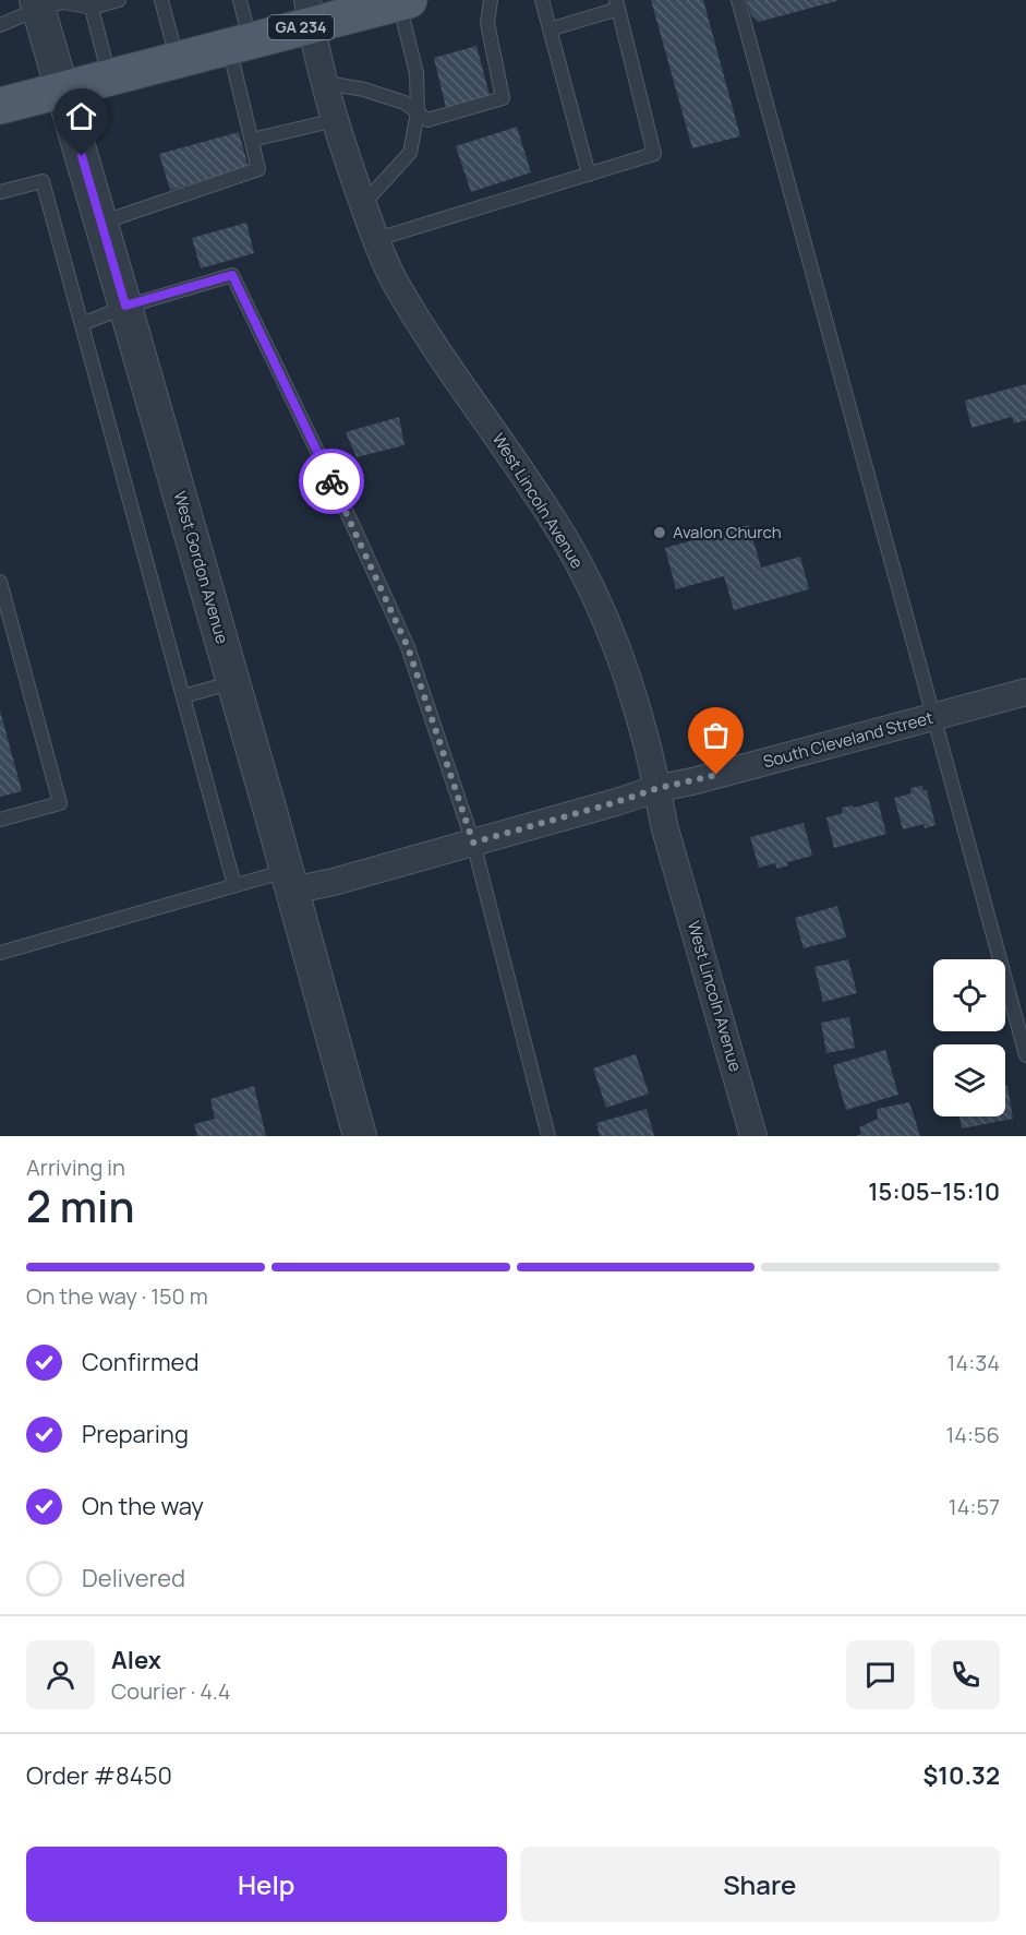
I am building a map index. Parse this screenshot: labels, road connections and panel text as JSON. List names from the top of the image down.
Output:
{
  "streets": {
    "main road": ["GA 234"],
    "street": ["West Lincoln Avenue", "West Gordon Avenue", "South Cleveland Street"]
  },
  "crossings": [
    ["GA 234", "West Lincoln Avenue"],
    ["GA 234", "West Gordon Avenue"],
    ["West Lincoln Avenue", "South Cleveland Street"],
    ["West Gordon Avenue", "South Cleveland Street"]
  ],
  "places": ["Avalon Church"],
  "page": {
    "heading": ["2 min", "Arriving in", "15:05–15:10"],
    "panel": [
      "Alex",
      "Courier · 4.4",
      "Order #8450",
      "$10.32"
    ],
    "bar": "On the way · 150 m",
    "list": [
      ["Confirmed", "14:34"],
      ["Preparing", "14:56"],
      ["On the way", "14:57"],
      "Delivered"
    ],
    "buttons": ["Help", "Share"]
  }
}
